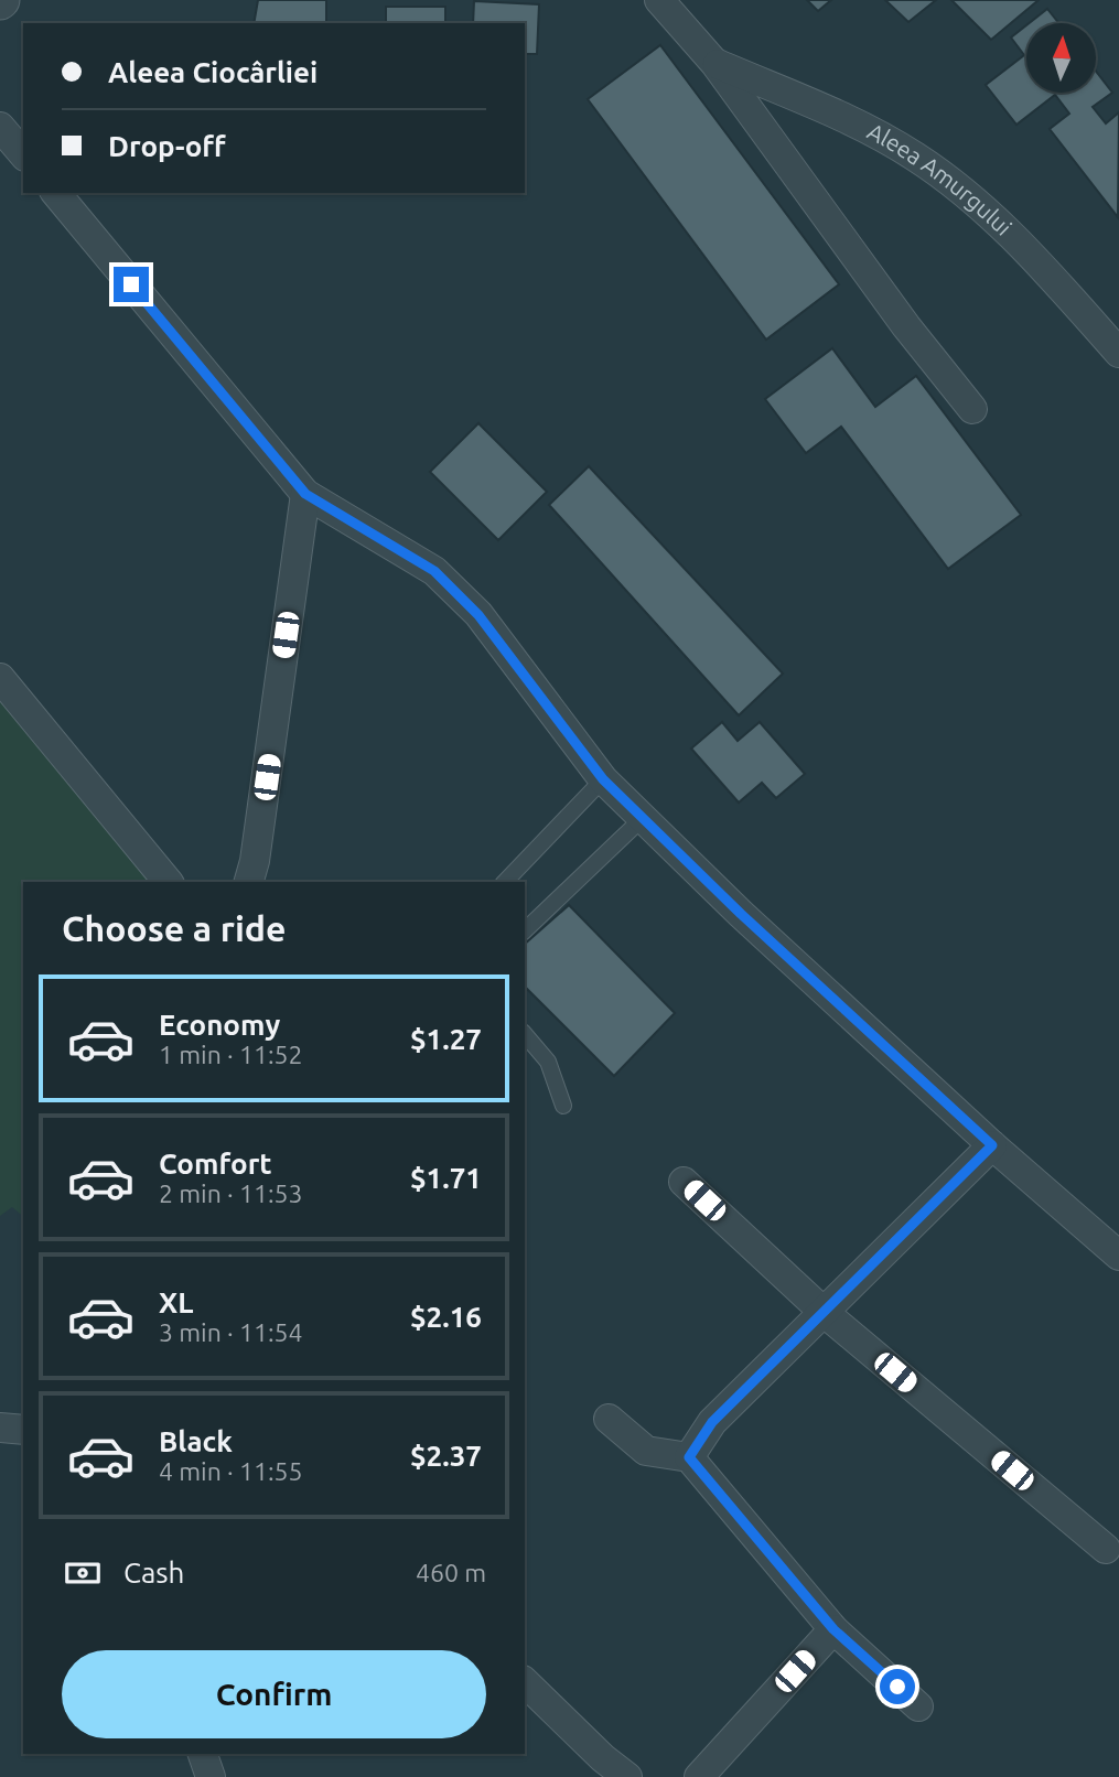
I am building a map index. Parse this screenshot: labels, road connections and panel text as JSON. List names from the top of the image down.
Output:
{
  "streets": {
    "street": ["Aleea Amurgului"]
  },
  "north": "top",
  "page": {
    "banner": ["Aleea Ciocârliei", "Drop-off"],
    "heading": "Choose a ride",
    "list": [
      {
        "name": "Economy",
        "note": "1 min · 11:52",
        "value": "$1.27"
      },
      {
        "name": "Comfort",
        "note": "2 min · 11:53",
        "value": "$1.71"
      },
      {
        "name": "XL",
        "note": "3 min · 11:54",
        "value": "$2.16"
      },
      {
        "name": "Black",
        "note": "4 min · 11:55",
        "value": "$2.37"
      }
    ],
    "pay": ["Cash", "460 m"],
    "buttons": "Confirm"
  }
}
